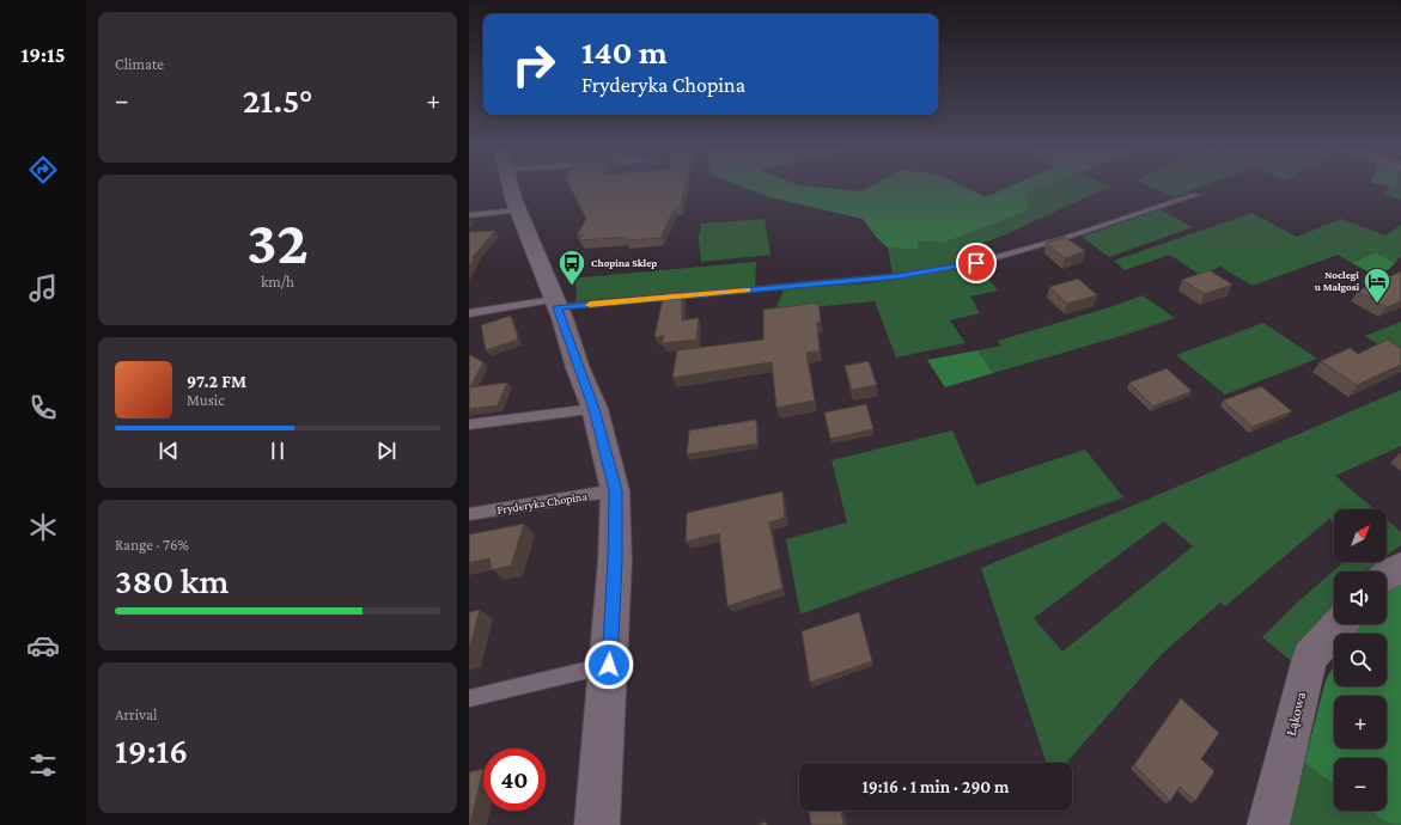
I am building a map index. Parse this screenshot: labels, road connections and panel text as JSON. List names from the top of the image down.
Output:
{
  "streets": {
    "street": ["Łąkowa"],
    "lane": ["Fryderyka Chopina"]
  },
  "places": {
    "bus stop": ["Chopina Sklep"],
    "hotel": ["Noclegi u Małgosi"]
  },
  "north": "top right",
  "page": {
    "tabs": "19:15",
    "tile": [
      "Climate",
      ["32", "km/h"],
      ["Range · 76%", "380 km"],
      ["Arrival", "19:16"]
    ],
    "turn": ["140 m", "Fryderyka Chopina"],
    "heat": ["−", "21.5°", "+"],
    "song": ["97.2 FM", "Music"],
    "map_buttons": ["+", "−"],
    "limit": "40",
    "trip": "19:16 · 1 min · 290 m"
  }
}
